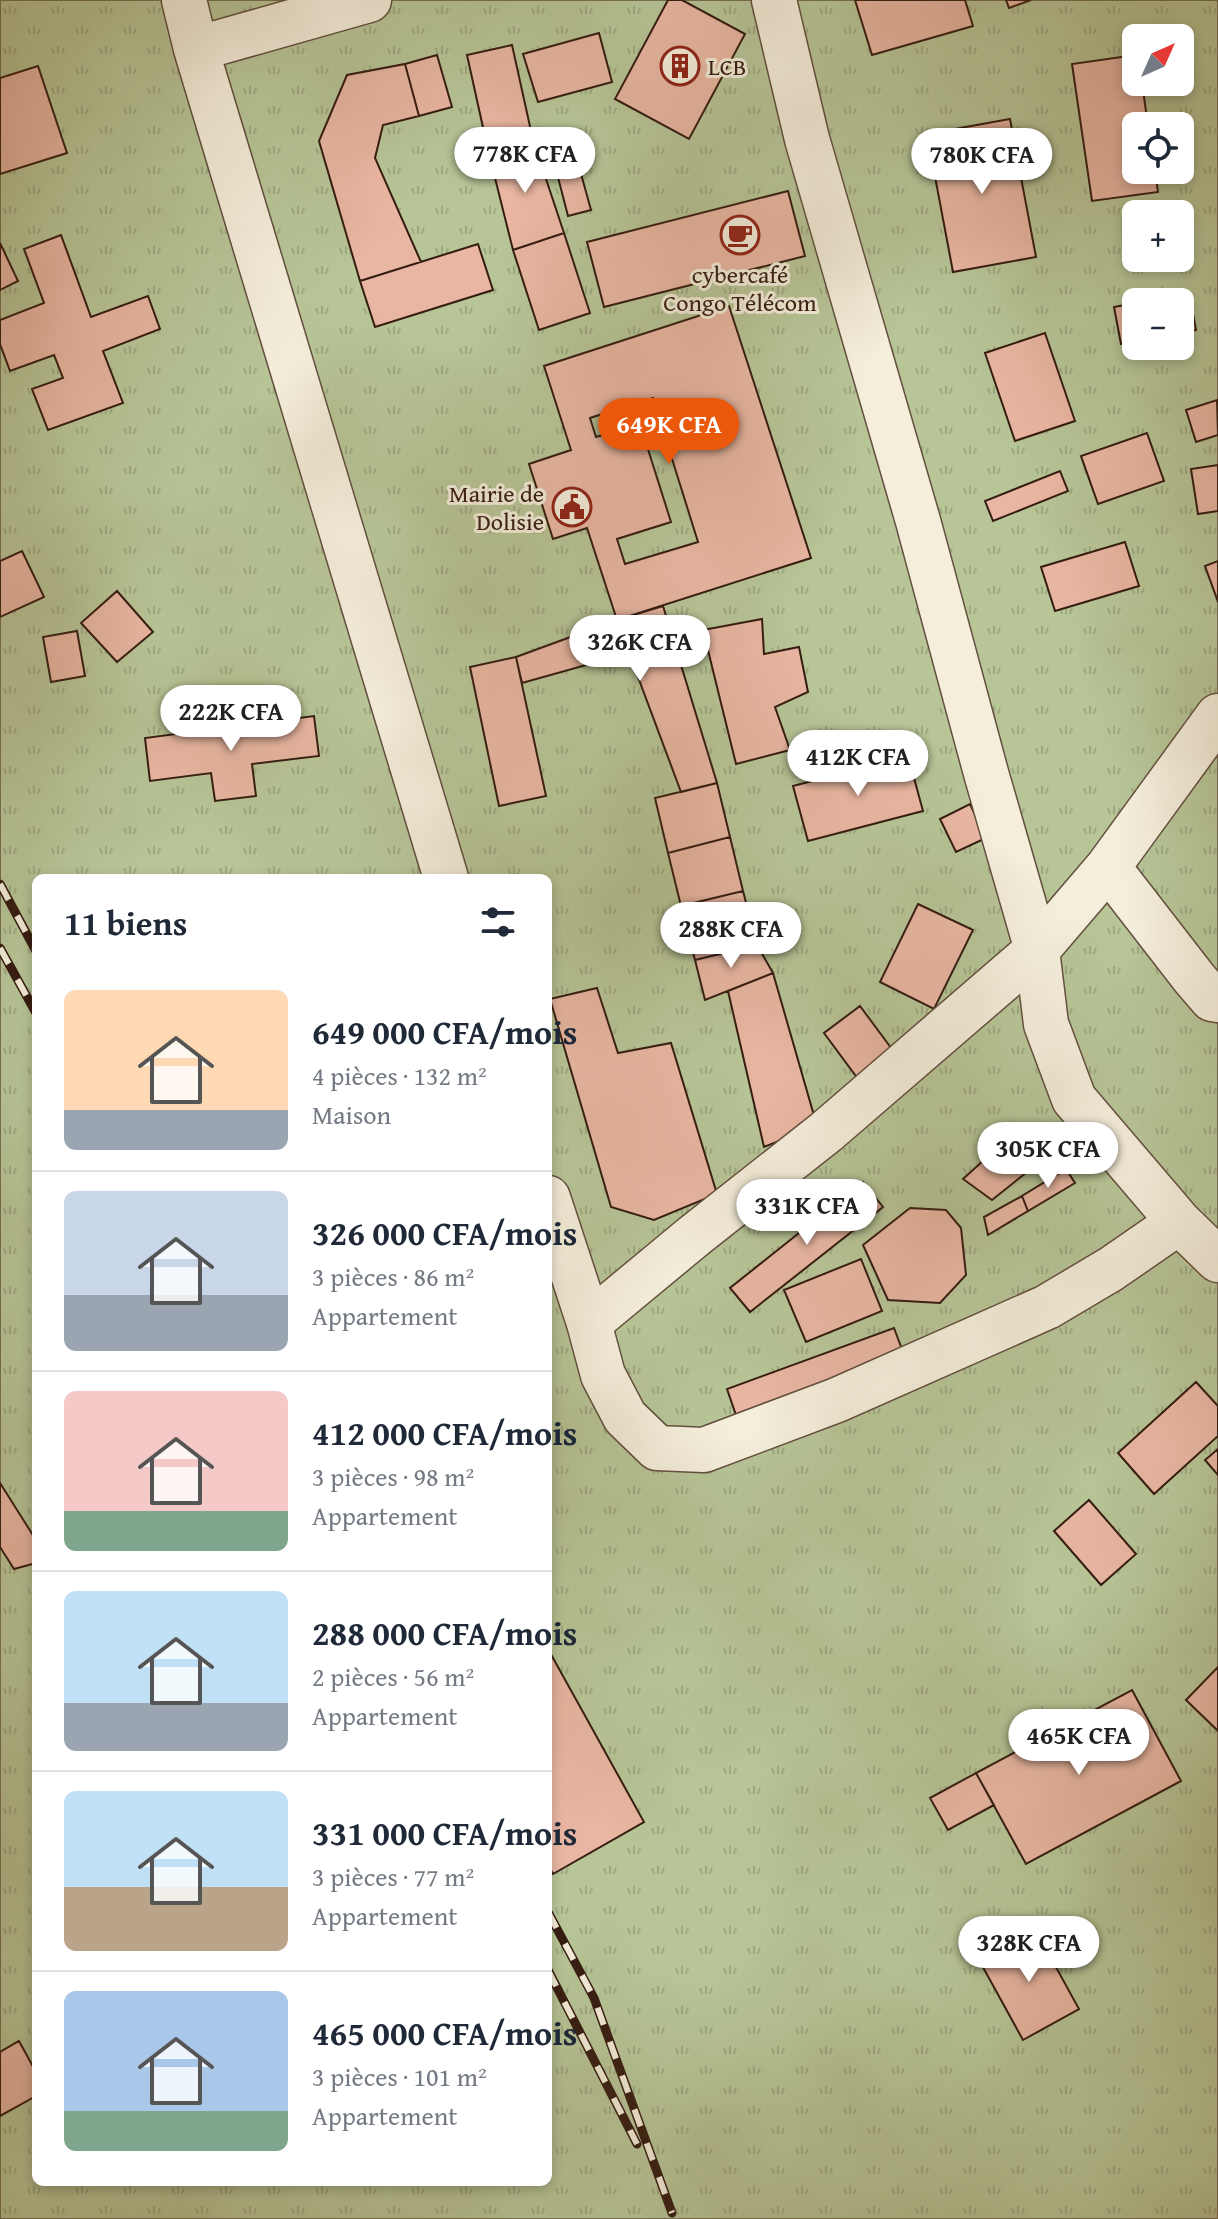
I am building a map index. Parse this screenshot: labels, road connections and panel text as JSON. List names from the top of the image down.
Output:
{
  "places": {
    "building": ["LCB"],
    "cafe": ["cybercafé Congo Télécom"],
    "public building": ["Mairie de Dolisie"]
  },
  "north": "top right",
  "page": {
    "map_buttons": ["+", "−"],
    "price": [
      "778K CFA",
      "780K CFA",
      "649K CFA",
      "326K CFA",
      "222K CFA",
      "412K CFA",
      "288K CFA",
      "305K CFA",
      "331K CFA",
      "465K CFA",
      "328K CFA"
    ],
    "heading": "11 biens",
    "list": [
      {
        "name": "649 000 CFA/mois",
        "note": "4 pièces · 132 m² · Maison"
      },
      {
        "name": "326 000 CFA/mois",
        "note": "3 pièces · 86 m² · Appartement"
      },
      {
        "name": "412 000 CFA/mois",
        "note": "3 pièces · 98 m² · Appartement"
      },
      {
        "name": "288 000 CFA/mois",
        "note": "2 pièces · 56 m² · Appartement"
      },
      {
        "name": "331 000 CFA/mois",
        "note": "3 pièces · 77 m² · Appartement"
      },
      {
        "name": "465 000 CFA/mois",
        "note": "3 pièces · 101 m² · Appartement"
      }
    ]
  }
}
